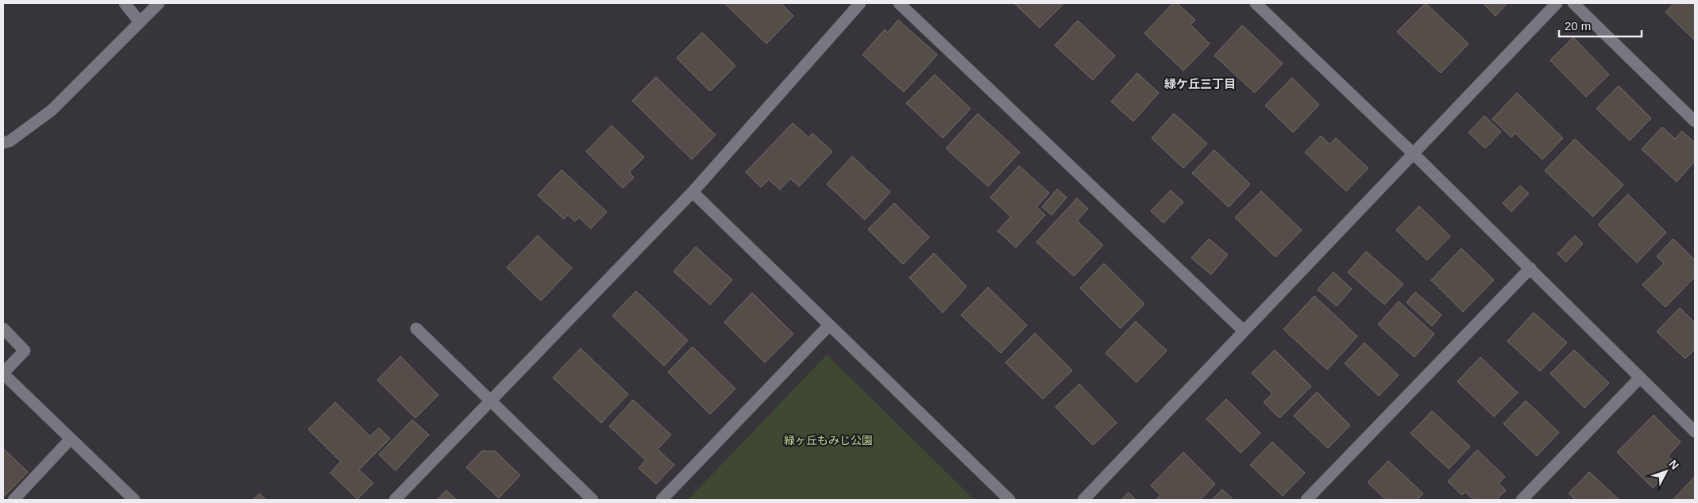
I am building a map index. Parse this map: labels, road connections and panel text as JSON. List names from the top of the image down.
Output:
{
  "districts": ["緑ケ丘三丁目"],
  "parks": ["緑ヶ丘もみじ公園"],
  "scale_bar": "20 m",
  "north": "top right"
}
